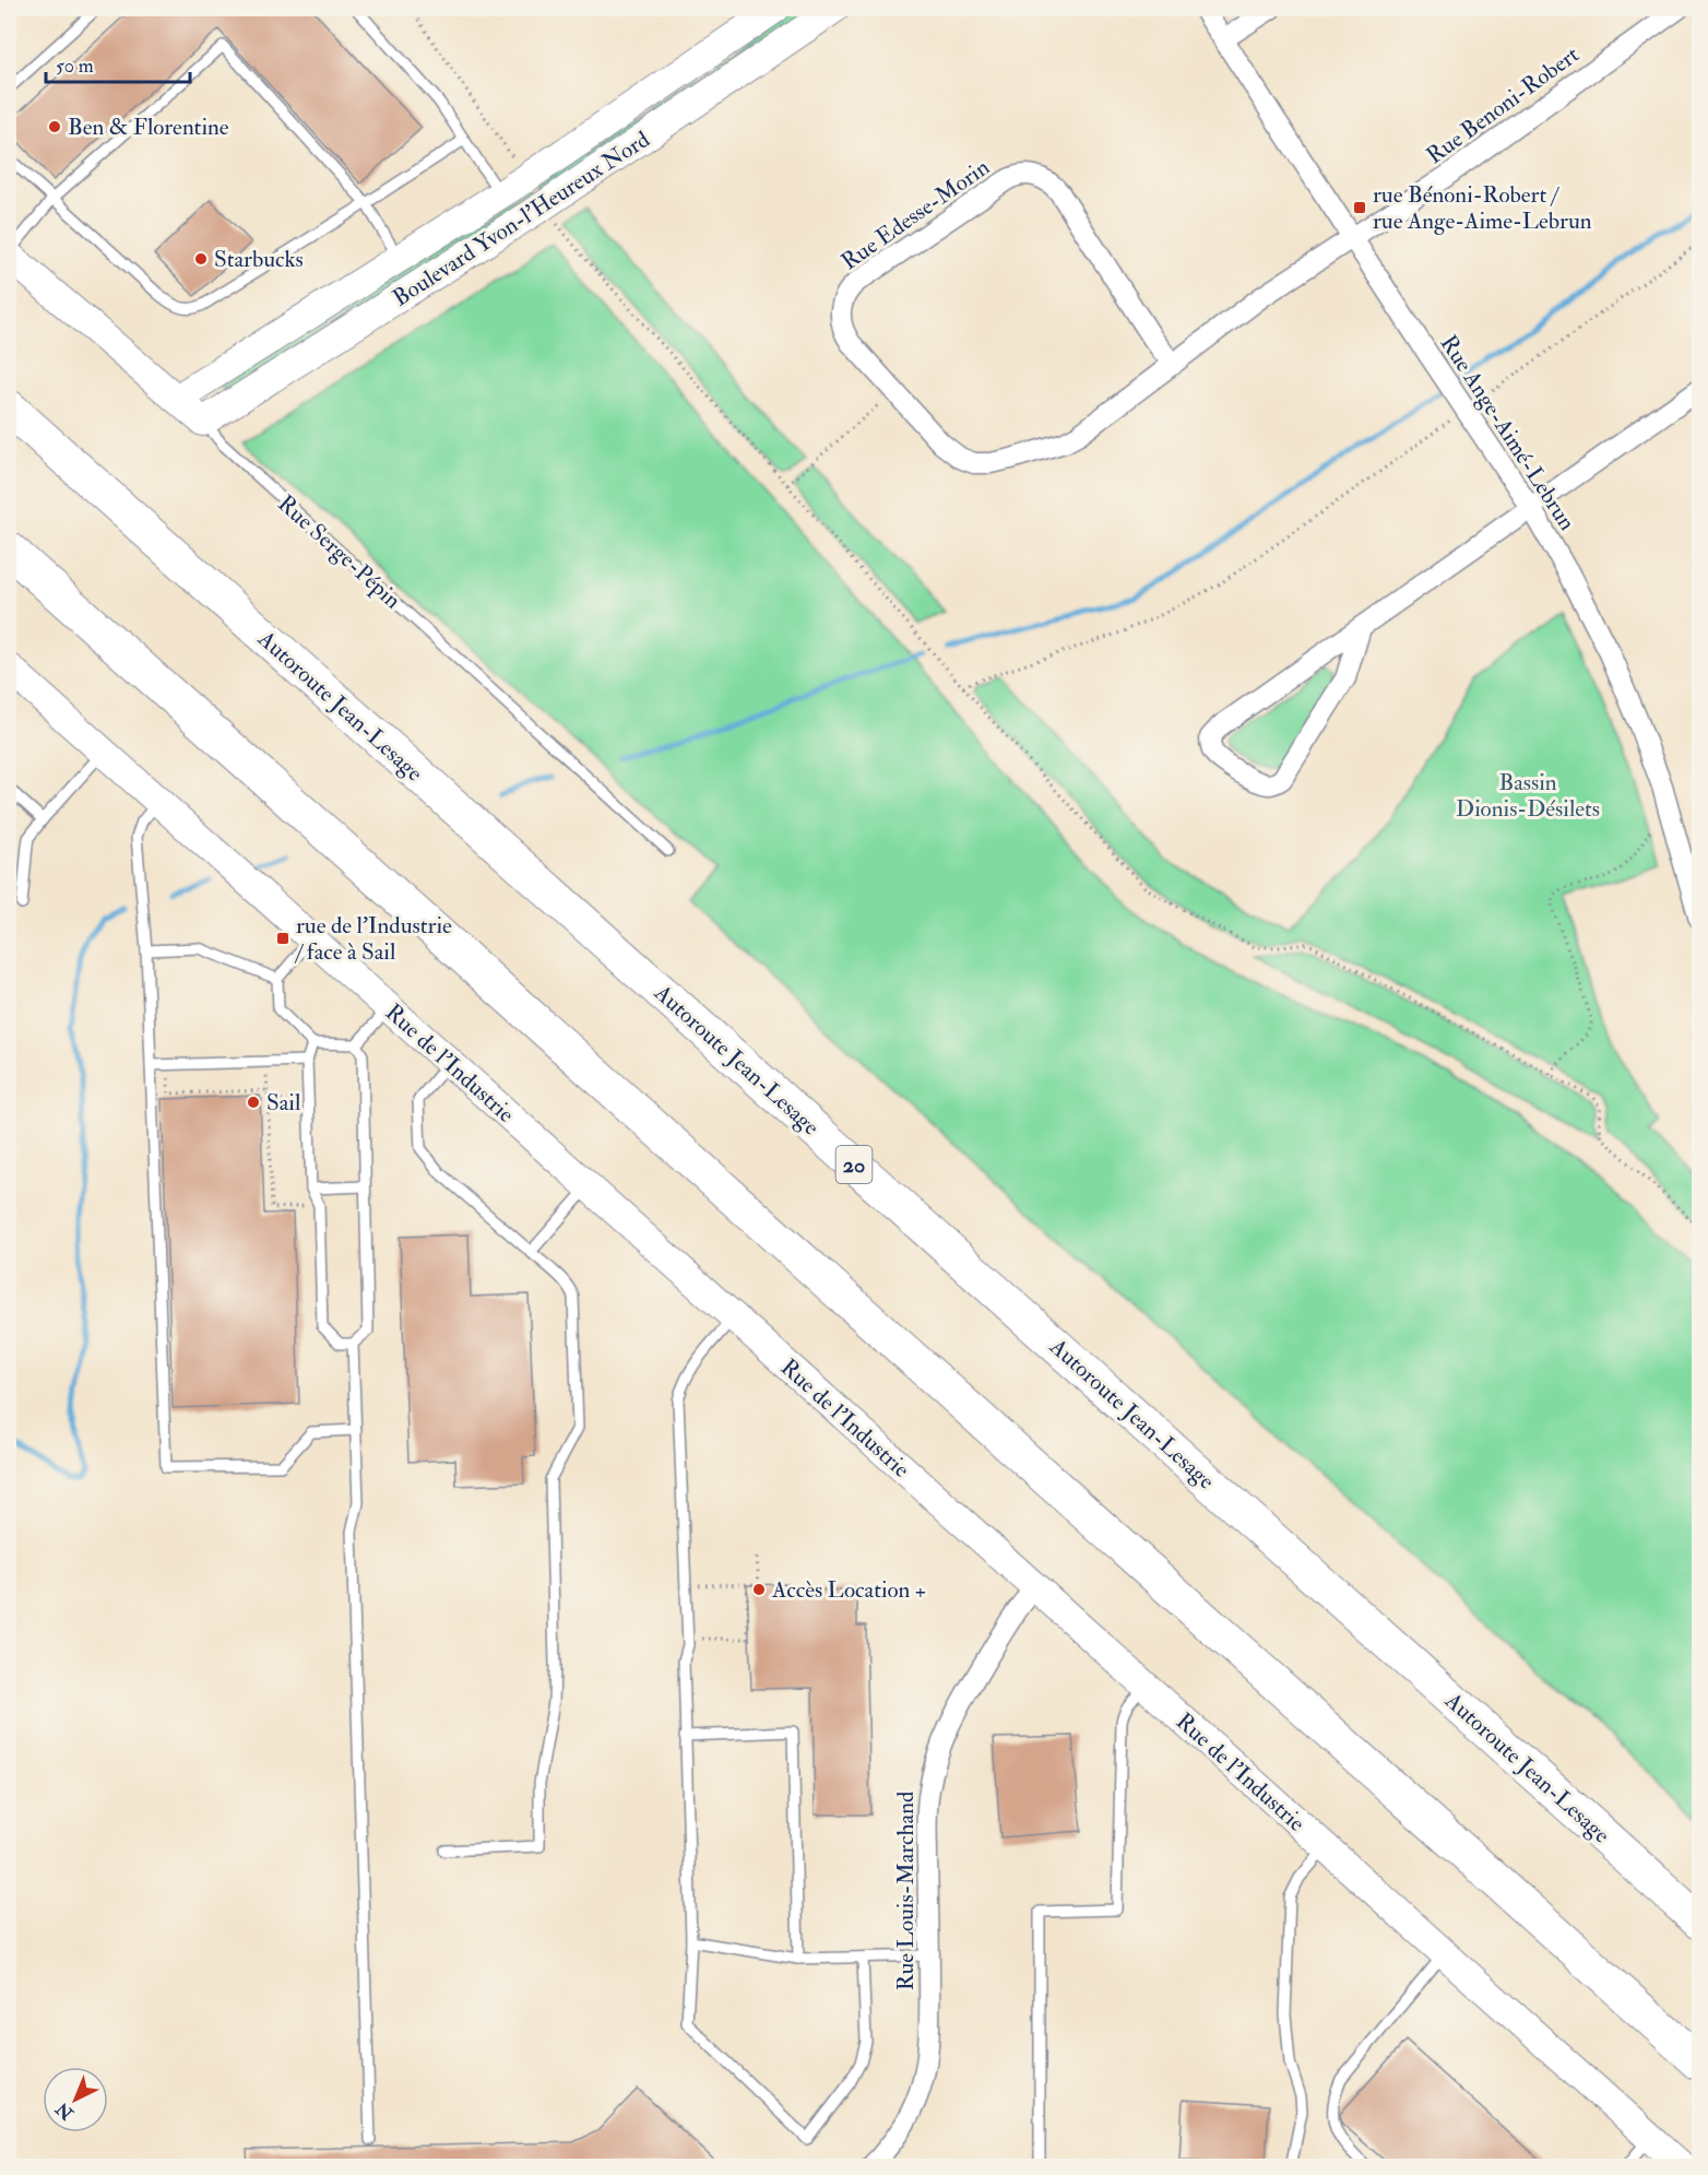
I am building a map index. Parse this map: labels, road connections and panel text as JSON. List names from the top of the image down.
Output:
{
  "streets": {
    "highway": ["Autoroute Jean-Lesage", "20"],
    "street": [
      "Rue Benoni-Robert",
      "Rue Edesse-Morin",
      "Boulevard Yvon-l'Heureux Nord",
      "Rue Ange-Aimé-Lebrun",
      "Rue Serge-Pépin",
      "Rue de l'Industrie",
      "Rue Louis-Marchand"
    ]
  },
  "crossings": [
    ["Rue Benoni-Robert", "Rue Edesse-Morin"],
    ["Rue Benoni-Robert", "Rue Ange-Aimé-Lebrun"],
    ["Rue Edesse-Morin", "Rue Ange-Aimé-Lebrun"],
    ["Boulevard Yvon-l'Heureux Nord", "Rue Serge-Pépin"],
    ["Rue de l'Industrie", "Rue Louis-Marchand"]
  ],
  "parks": ["Bassin Dionis-Désilets"],
  "places": {
    "other": [
      "Ben & Florentine",
      "Starbucks",
      "Sail",
      "Accès Location +"
    ],
    "transit": ["rue Bénoni-Robert / rue Ange-Aime-Lebrun", "rue de l'Industrie / face à Sail"]
  },
  "scale_bar": "50 m",
  "north": "bottom left"
}
